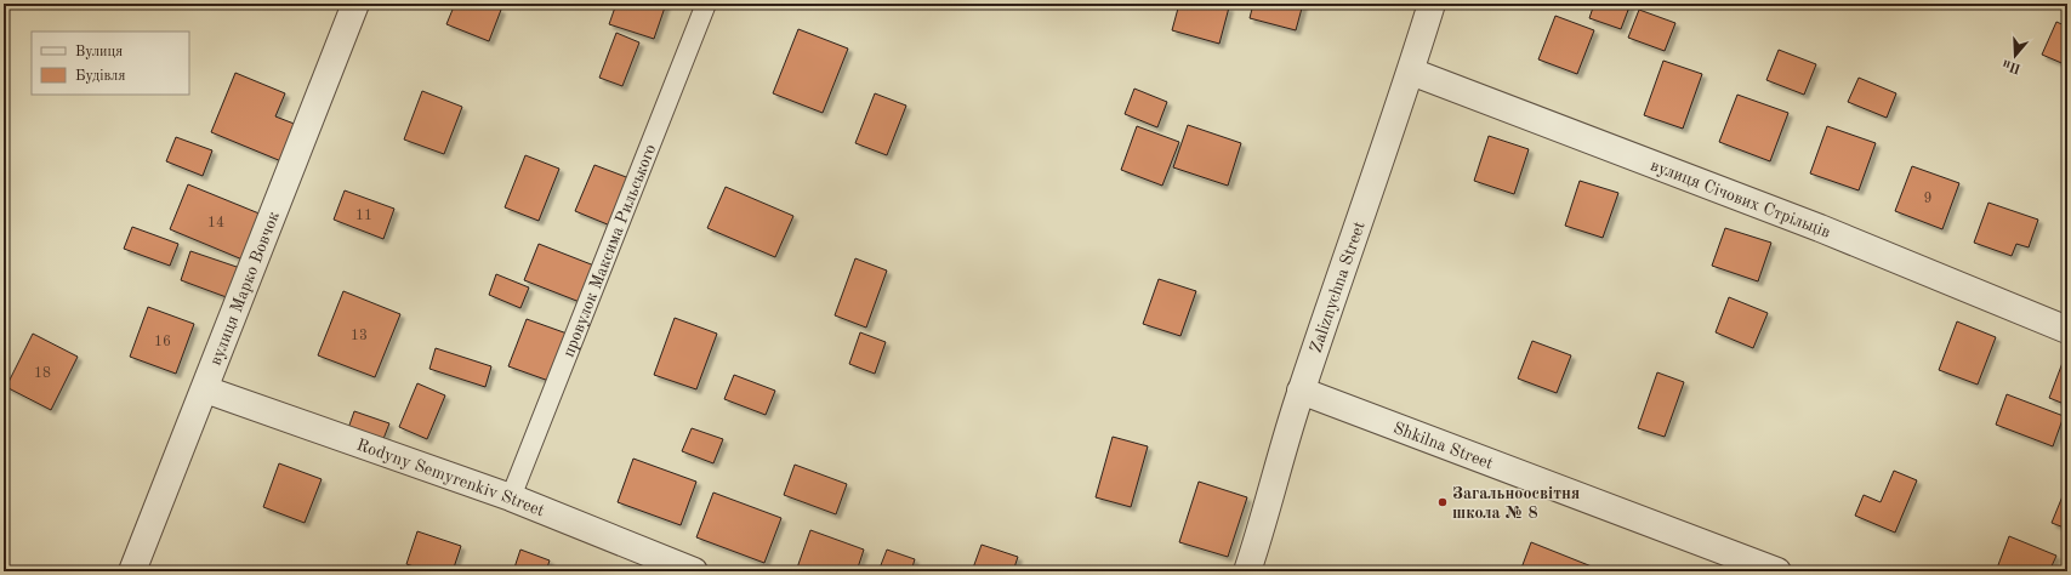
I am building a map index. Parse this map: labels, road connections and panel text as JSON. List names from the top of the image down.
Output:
{
  "streets": {
    "street": [
      "вулиця Січових Стрільців",
      "Zaliznychna Street",
      "вулиця Марко Вовчок",
      "Shkilna Street",
      "Rodyny Semyrenkiv Street"
    ],
    "lane": ["провулок Максима Рильського"]
  },
  "crossings": [
    ["вулиця Січових Стрільців", "Zaliznychna Street"],
    ["провулок Максима Рильського", "Rodyny Semyrenkiv Street"],
    ["Zaliznychna Street", "Shkilna Street"],
    ["вулиця Марко Вовчок", "Rodyny Semyrenkiv Street"]
  ],
  "places": ["Загальноосвітня школа № 8"],
  "house_numbers": [
    "9",
    "11",
    "14",
    "13",
    "16",
    "18"
  ],
  "legend": ["Вулиця", "Будівля"],
  "north": "bottom"
}
